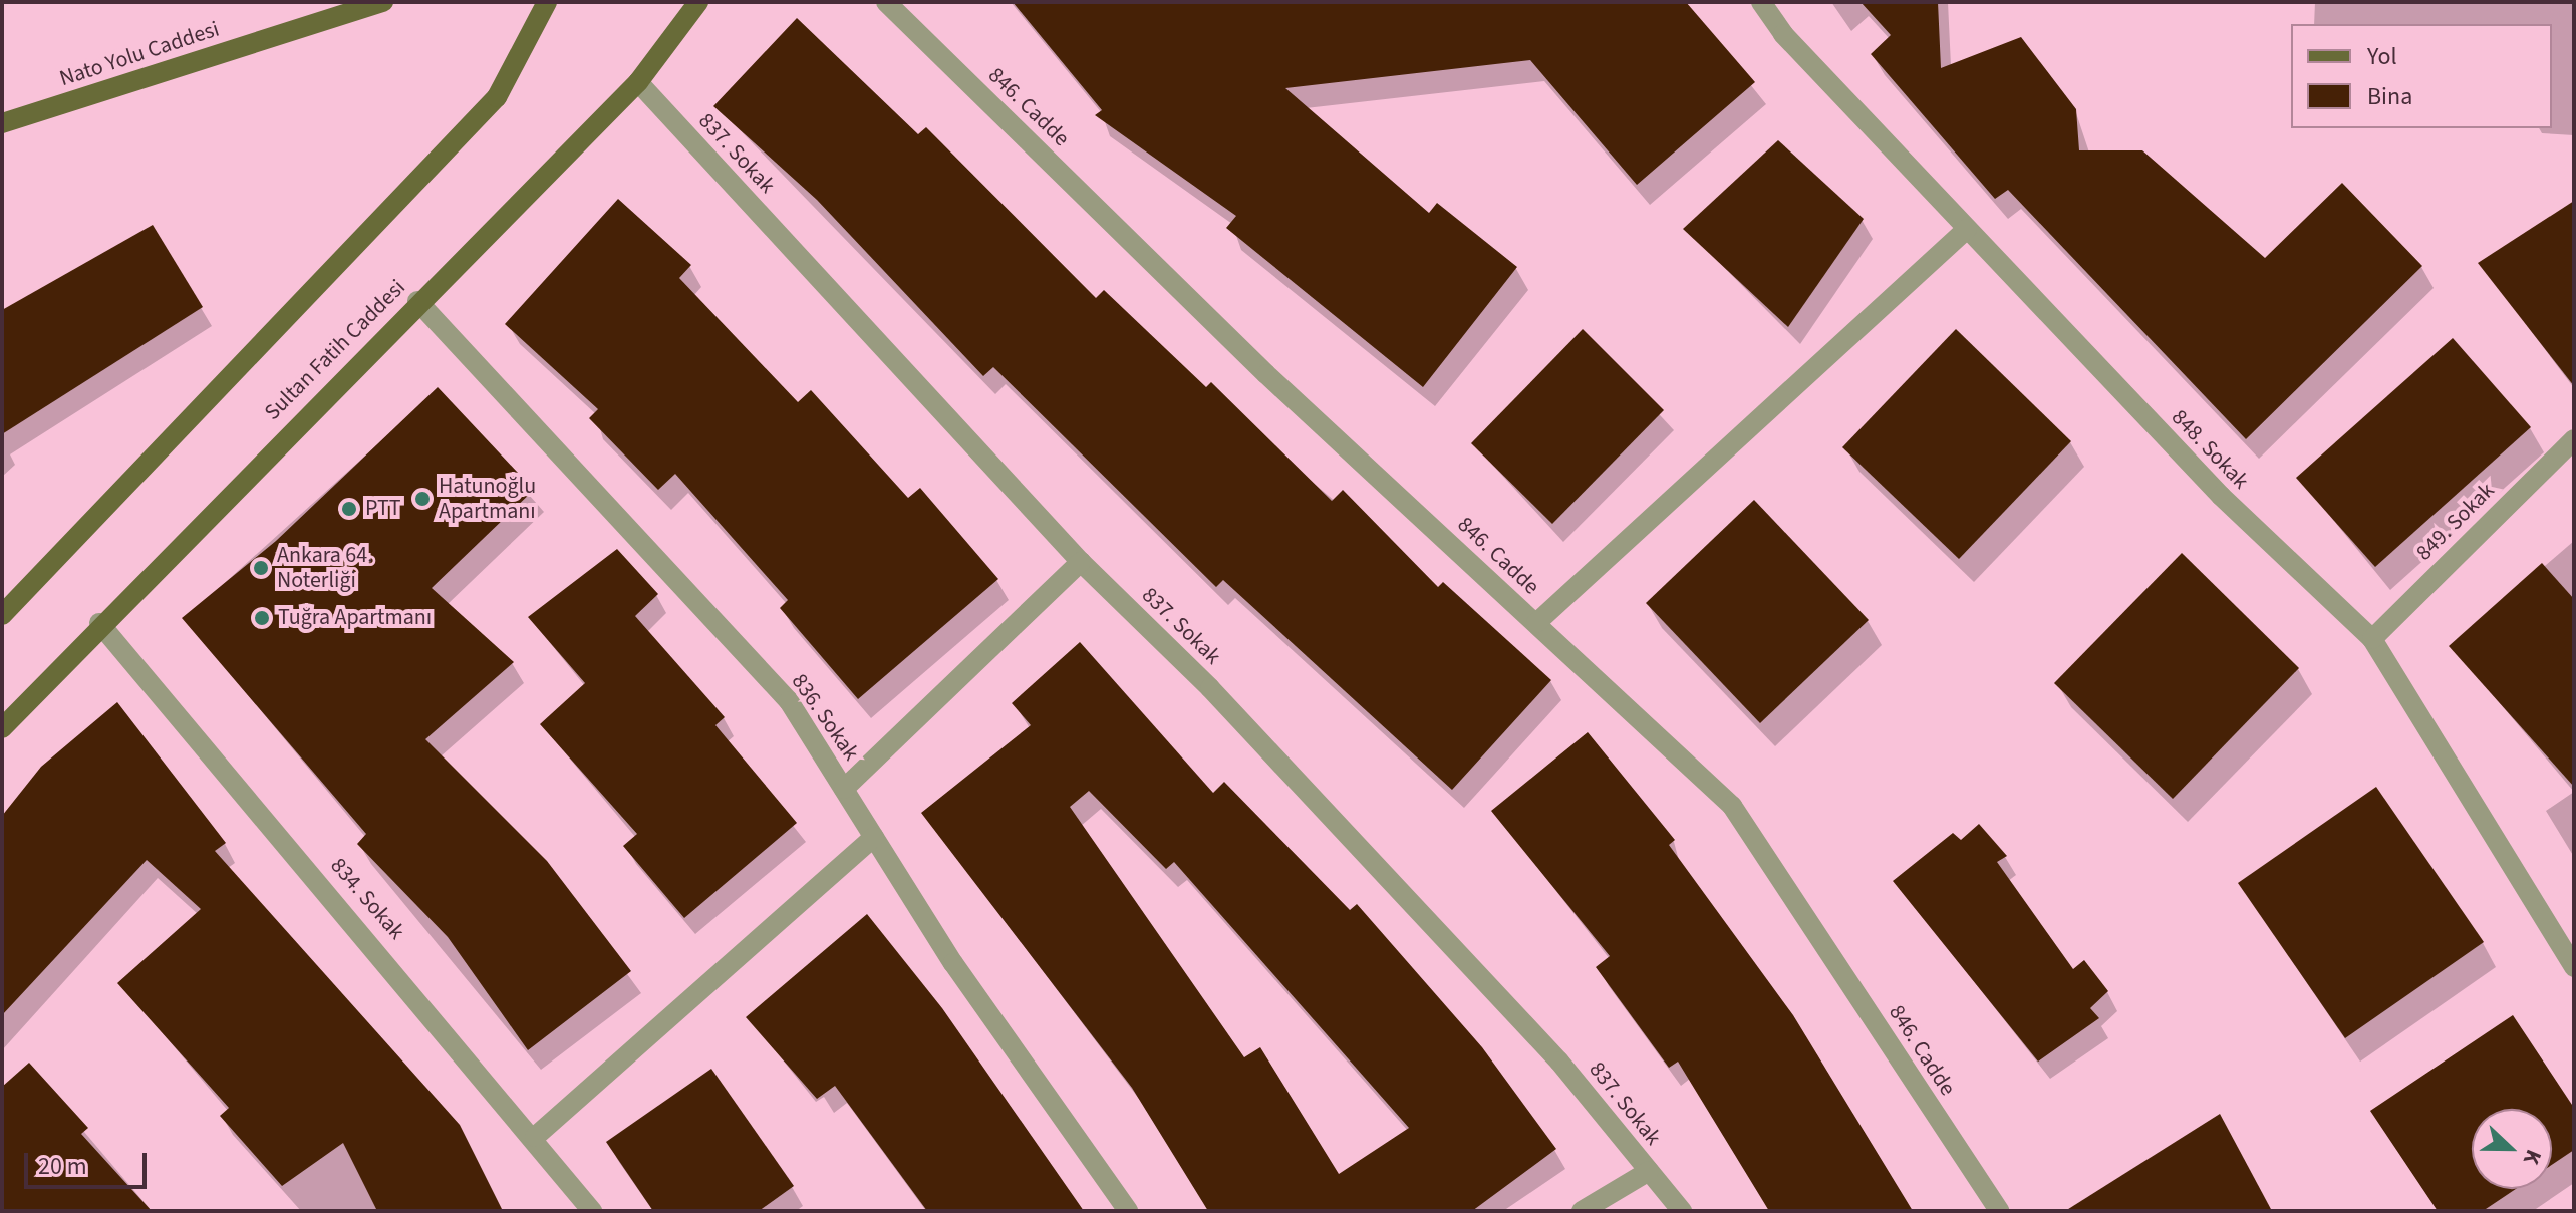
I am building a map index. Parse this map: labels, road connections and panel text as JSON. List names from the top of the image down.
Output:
{
  "streets": {
    "main road": ["Nato Yolu Caddesi", "Sultan Fatih Caddesi"],
    "street": [
      "846. Cadde",
      "837. Sokak",
      "848. Sokak",
      "849. Sokak",
      "836. Sokak",
      "834. Sokak"
    ]
  },
  "crossings": [
    ["837. Sokak", "Sultan Fatih Caddesi"],
    ["Sultan Fatih Caddesi", "836. Sokak"],
    ["Sultan Fatih Caddesi", "834. Sokak"],
    ["848. Sokak", "849. Sokak"]
  ],
  "places": [
    "Hatunoğlu Apartmanı",
    "PTT",
    "Ankara 64. Noterliği",
    "Tuğra Apartmanı"
  ],
  "legend": ["Yol", "Bina"],
  "scale_bar": "20 m",
  "north": "right"
}
